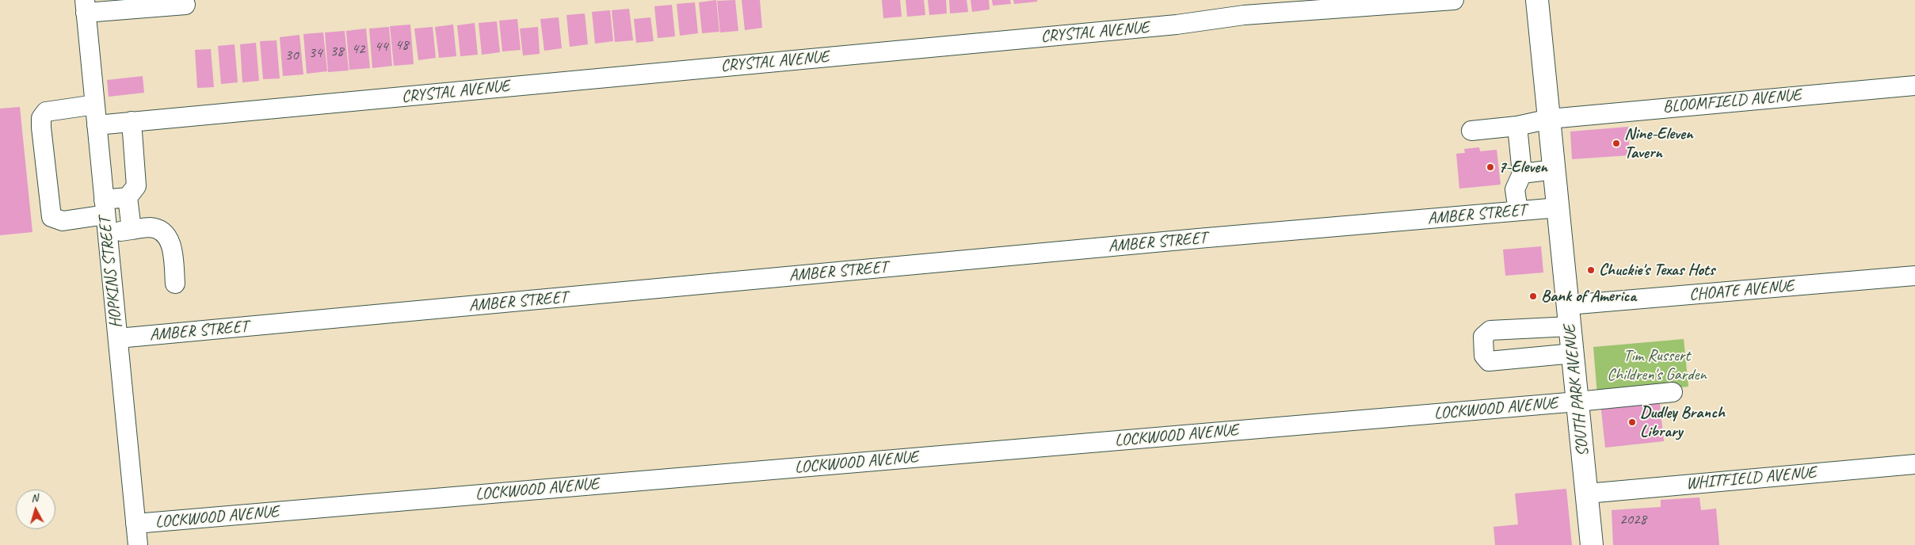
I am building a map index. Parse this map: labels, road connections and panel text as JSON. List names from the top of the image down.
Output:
{
  "streets": {
    "main road": ["SOUTH PARK AVENUE"],
    "street": [
      "CRYSTAL AVENUE",
      "BLOOMFIELD AVENUE",
      "AMBER STREET",
      "HOPKINS STREET",
      "CHOATE AVENUE",
      "LOCKWOOD AVENUE",
      "WHITFIELD AVENUE"
    ]
  },
  "crossings": [
    ["CRYSTAL AVENUE", "HOPKINS STREET"],
    ["BLOOMFIELD AVENUE", "SOUTH PARK AVENUE"],
    ["AMBER STREET", "HOPKINS STREET"],
    ["AMBER STREET", "SOUTH PARK AVENUE"],
    ["HOPKINS STREET", "LOCKWOOD AVENUE"],
    ["CHOATE AVENUE", "SOUTH PARK AVENUE"],
    ["SOUTH PARK AVENUE", "LOCKWOOD AVENUE"],
    ["SOUTH PARK AVENUE", "WHITFIELD AVENUE"]
  ],
  "parks": ["Tim Russert Children's Garden"],
  "places": [
    "Nine-Eleven Tavern",
    "7-Eleven",
    "Chuckie's Texas Hots",
    "Bank of America",
    "Dudley Branch Library"
  ],
  "house_numbers": [
    "48",
    "44",
    "42",
    "38",
    "34",
    "30",
    "2028"
  ],
  "north": "top"
}
